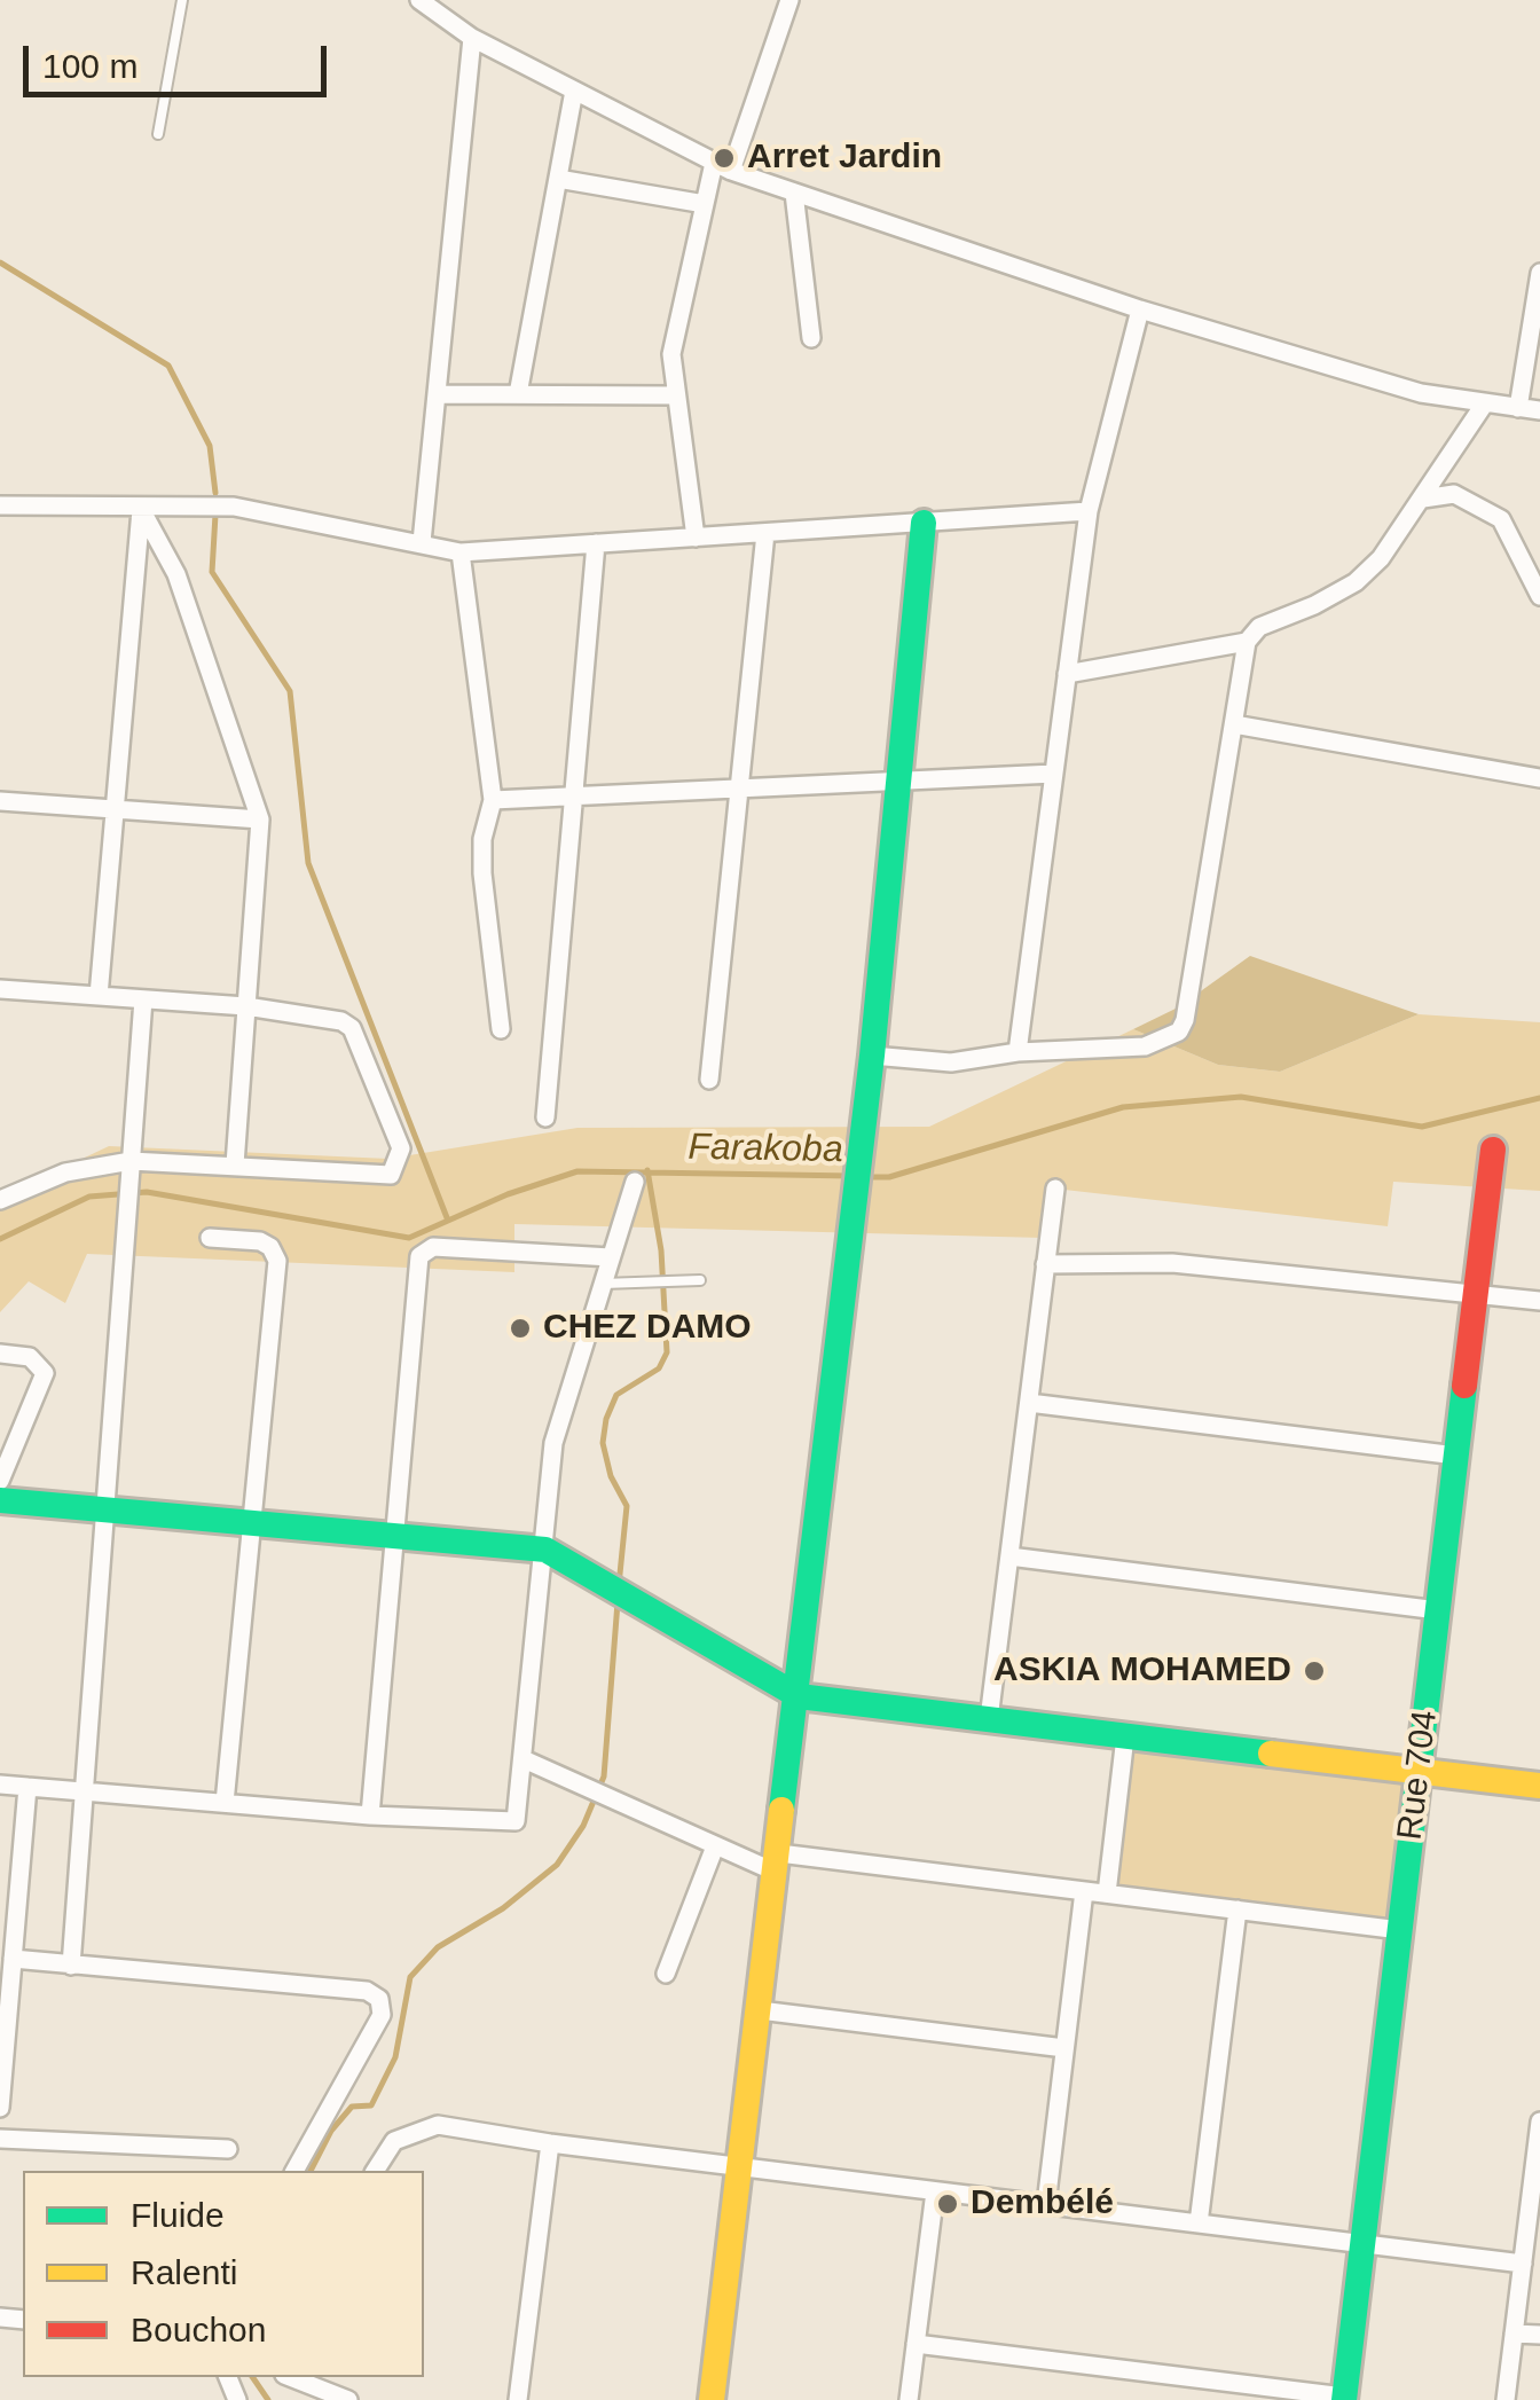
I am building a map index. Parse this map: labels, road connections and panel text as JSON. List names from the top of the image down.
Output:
{
  "streets": {
    "street": ["Rue 704"]
  },
  "water": ["Farakoba"],
  "places": [
    "Arret Jardin",
    "CHEZ DAMO",
    "ASKIA MOHAMED",
    "Dembélé"
  ],
  "legend": ["Fluide", "Ralenti", "Bouchon"],
  "scale_bar": "100 m"
}
